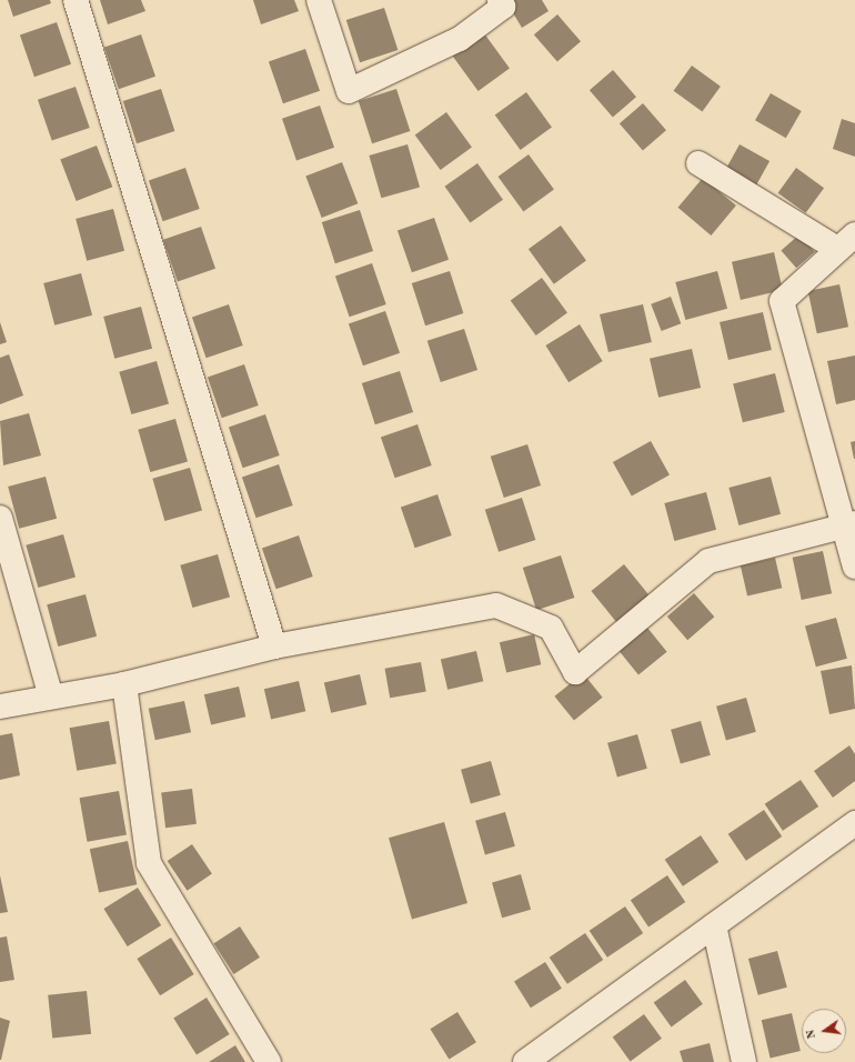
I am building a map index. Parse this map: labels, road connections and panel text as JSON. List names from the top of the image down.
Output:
{
  "north": "left"
}
